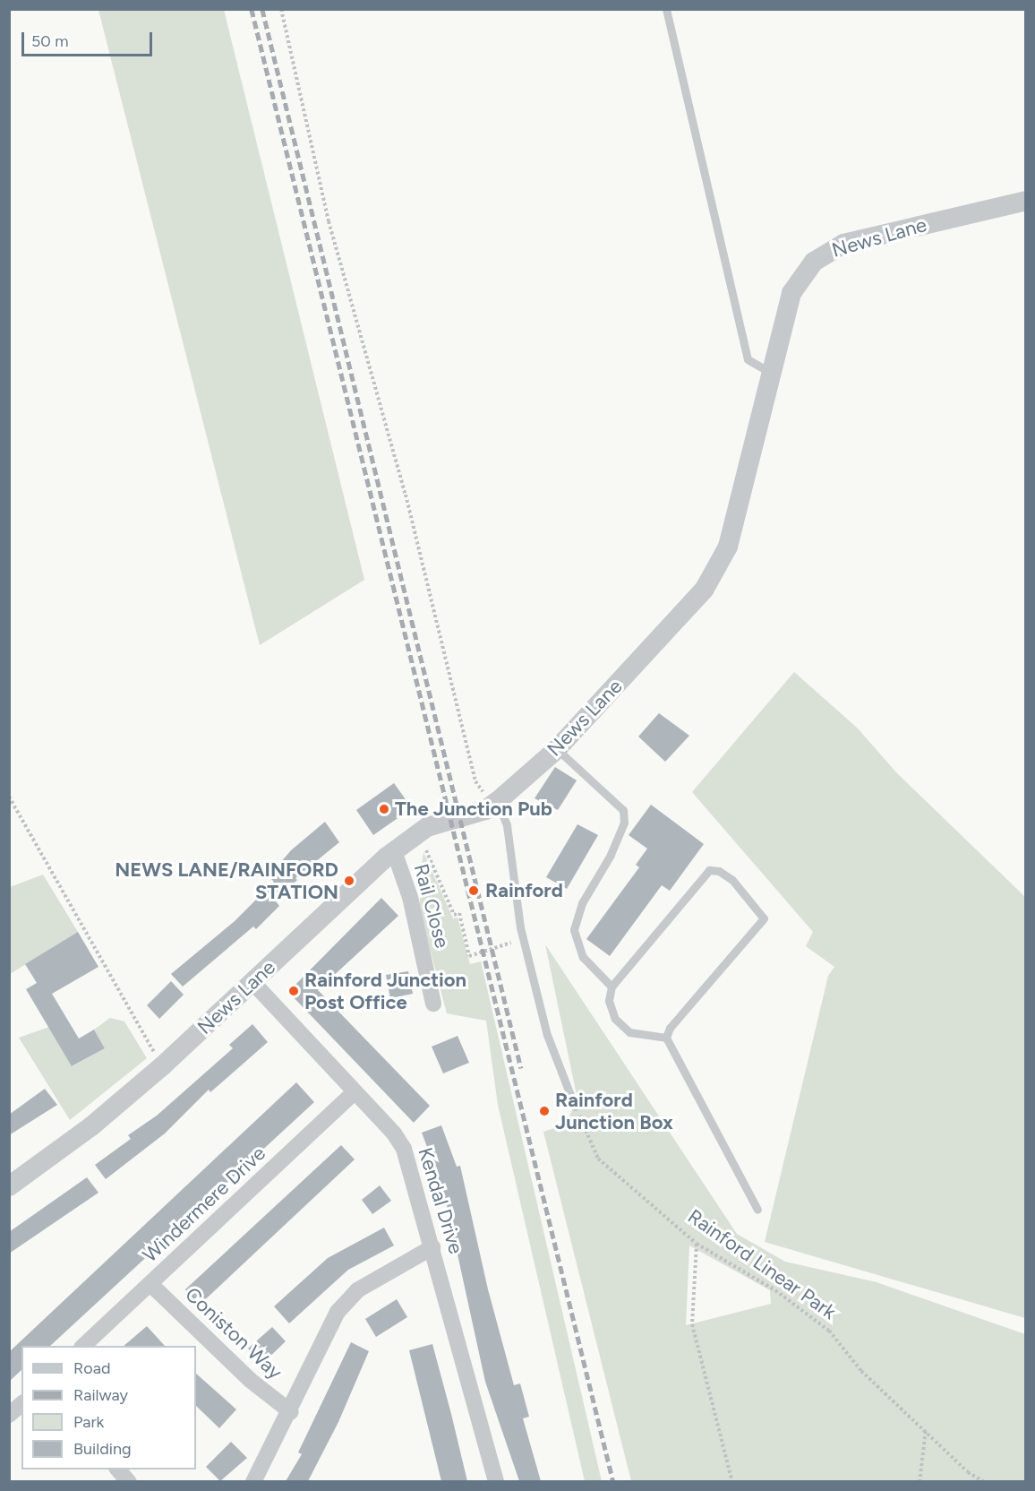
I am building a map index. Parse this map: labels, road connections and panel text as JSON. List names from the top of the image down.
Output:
{
  "streets": {
    "street": [
      "News Lane",
      "Rail Close",
      "Kendal Drive",
      "Windermere Drive",
      "Coniston Way"
    ],
    "path": ["Rainford Linear Park"]
  },
  "crossings": [
    ["News Lane", "Rail Close"],
    ["News Lane", "Kendal Drive"],
    ["Kendal Drive", "Windermere Drive"],
    ["Windermere Drive", "Coniston Way"]
  ],
  "places": [
    "The Junction Pub",
    "NEWS LANE/RAINFORD STATION",
    "Rainford",
    "Rainford Junction Post Office",
    "Rainford Junction Box"
  ],
  "legend": [
    "Road",
    "Railway",
    "Park",
    "Building"
  ],
  "scale_bar": "50 m"
}
